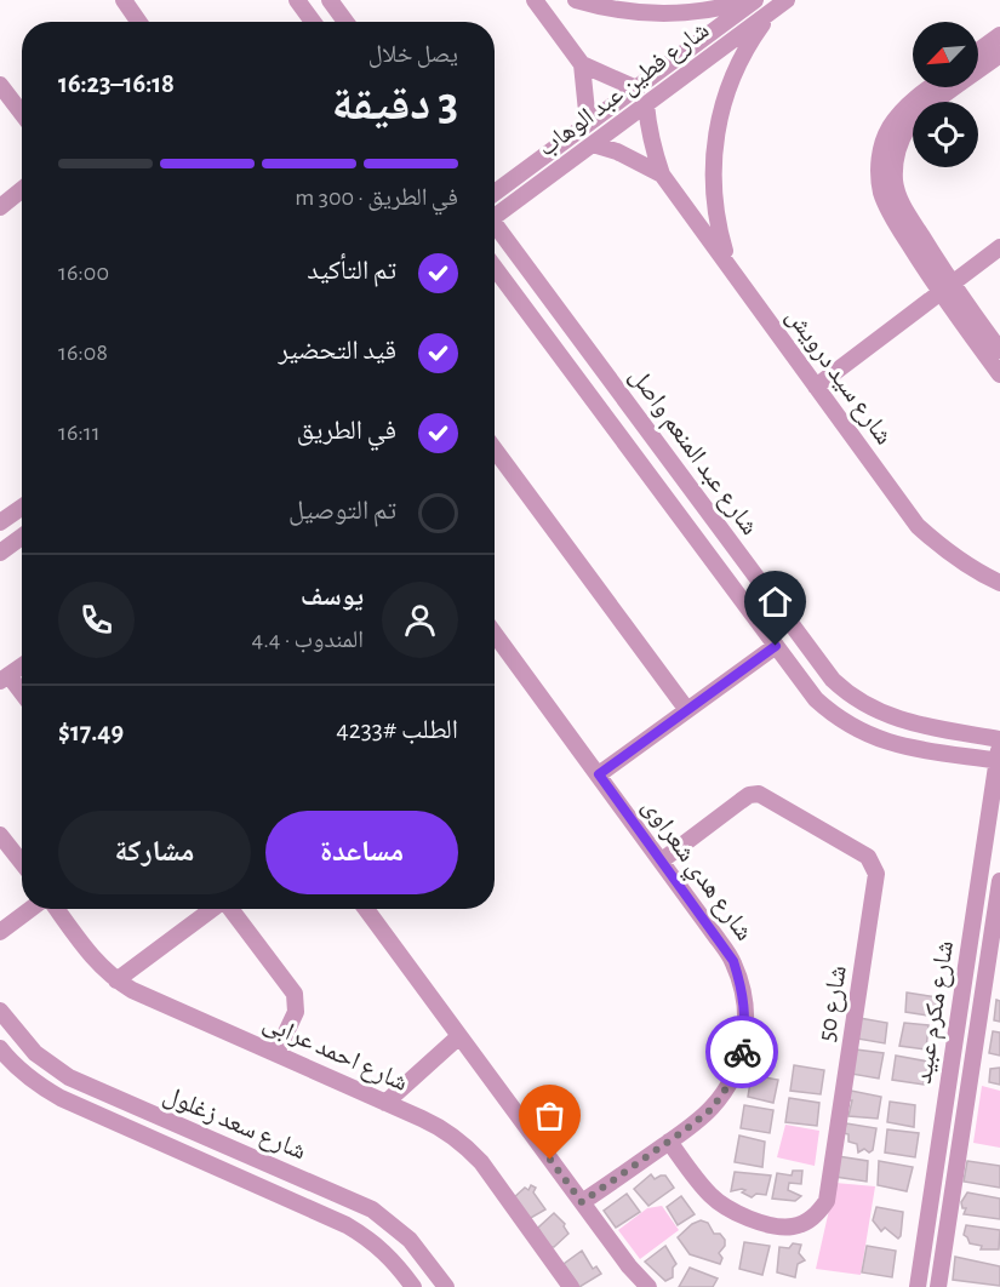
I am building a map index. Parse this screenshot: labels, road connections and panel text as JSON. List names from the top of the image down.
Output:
{
  "streets": {
    "street": [
      "شارع فطين عبد الوهاب",
      "شارع سيد درويش",
      "شارع عبد المنعم واصل",
      "شارع هدي شعراوى",
      "شارع 50",
      "شارع مكرم عبيد",
      "شارع احمد عرابى",
      "شارع سعد زغلول"
    ]
  },
  "crossings": [
    ["شارع فطين عبد الوهاب", "شارع سيد درويش"],
    ["شارع عبد المنعم واصل", "شارع مكرم عبيد"],
    ["شارع هدي شعراوى", "شارع 50"]
  ],
  "north": "bottom left",
  "page": {
    "heading": ["3 دقيقة", "يصل خلال", "16:18–16:23"],
    "panel": [
      "يوسف",
      "المندوب · 4.4",
      "الطلب #4233",
      "$17.49"
    ],
    "bar": "في الطريق · 300 m",
    "list": [
      ["تم التأكيد", "16:00"],
      ["قيد التحضير", "16:08"],
      ["في الطريق", "16:11"],
      "تم التوصيل"
    ],
    "buttons": ["مساعدة", "مشاركة"]
  }
}
